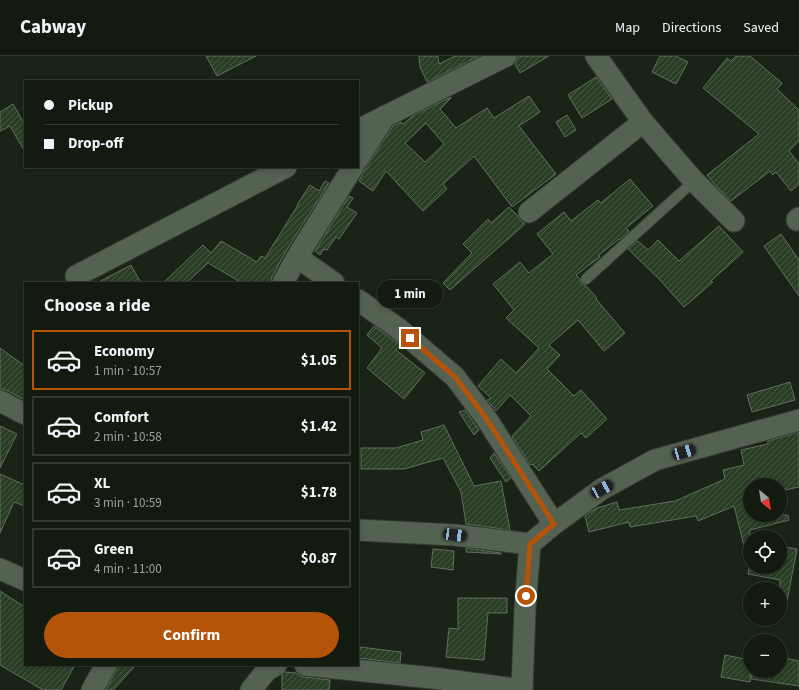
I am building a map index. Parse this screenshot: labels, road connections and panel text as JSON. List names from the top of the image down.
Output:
{
  "north": "bottom right",
  "page": {
    "header": "Cabway",
    "nav": ["Map", "Directions", "Saved"],
    "banner": ["Pickup", "Drop-off"],
    "bubble": "1 min",
    "heading": "Choose a ride",
    "list": [
      {
        "name": "Economy",
        "note": "1 min · 10:57",
        "value": "$1.05"
      },
      {
        "name": "Comfort",
        "note": "2 min · 10:58",
        "value": "$1.42"
      },
      {
        "name": "XL",
        "note": "3 min · 10:59",
        "value": "$1.78"
      },
      {
        "name": "Green",
        "note": "4 min · 11:00",
        "value": "$0.87"
      }
    ],
    "map_buttons": ["+", "−"],
    "buttons": "Confirm"
  }
}
